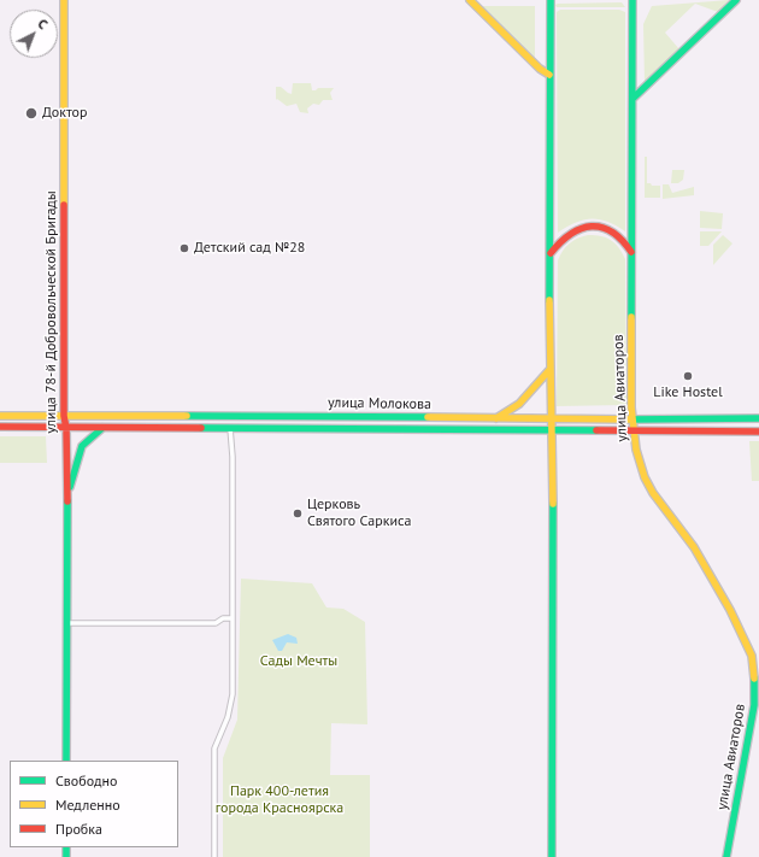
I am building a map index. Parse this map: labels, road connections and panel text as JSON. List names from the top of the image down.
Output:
{
  "streets": {
    "main road": ["улица 78-й Добровольческой Бригады", "улица Авиаторов", "улица Молокова"]
  },
  "crossings": [
    ["улица 78-й Добровольческой Бригады", "улица Молокова"],
    ["улица Авиаторов", "улица Молокова"]
  ],
  "parks": ["Сады Мечты", "Парк 400-летия города Красноярска"],
  "places": [
    "Доктор",
    "Детский сад №28",
    "Like Hostel",
    "Церковь Святого Саркиса"
  ],
  "legend": ["Свободно", "Медленно", "Пробка"],
  "north": "top right"
}
